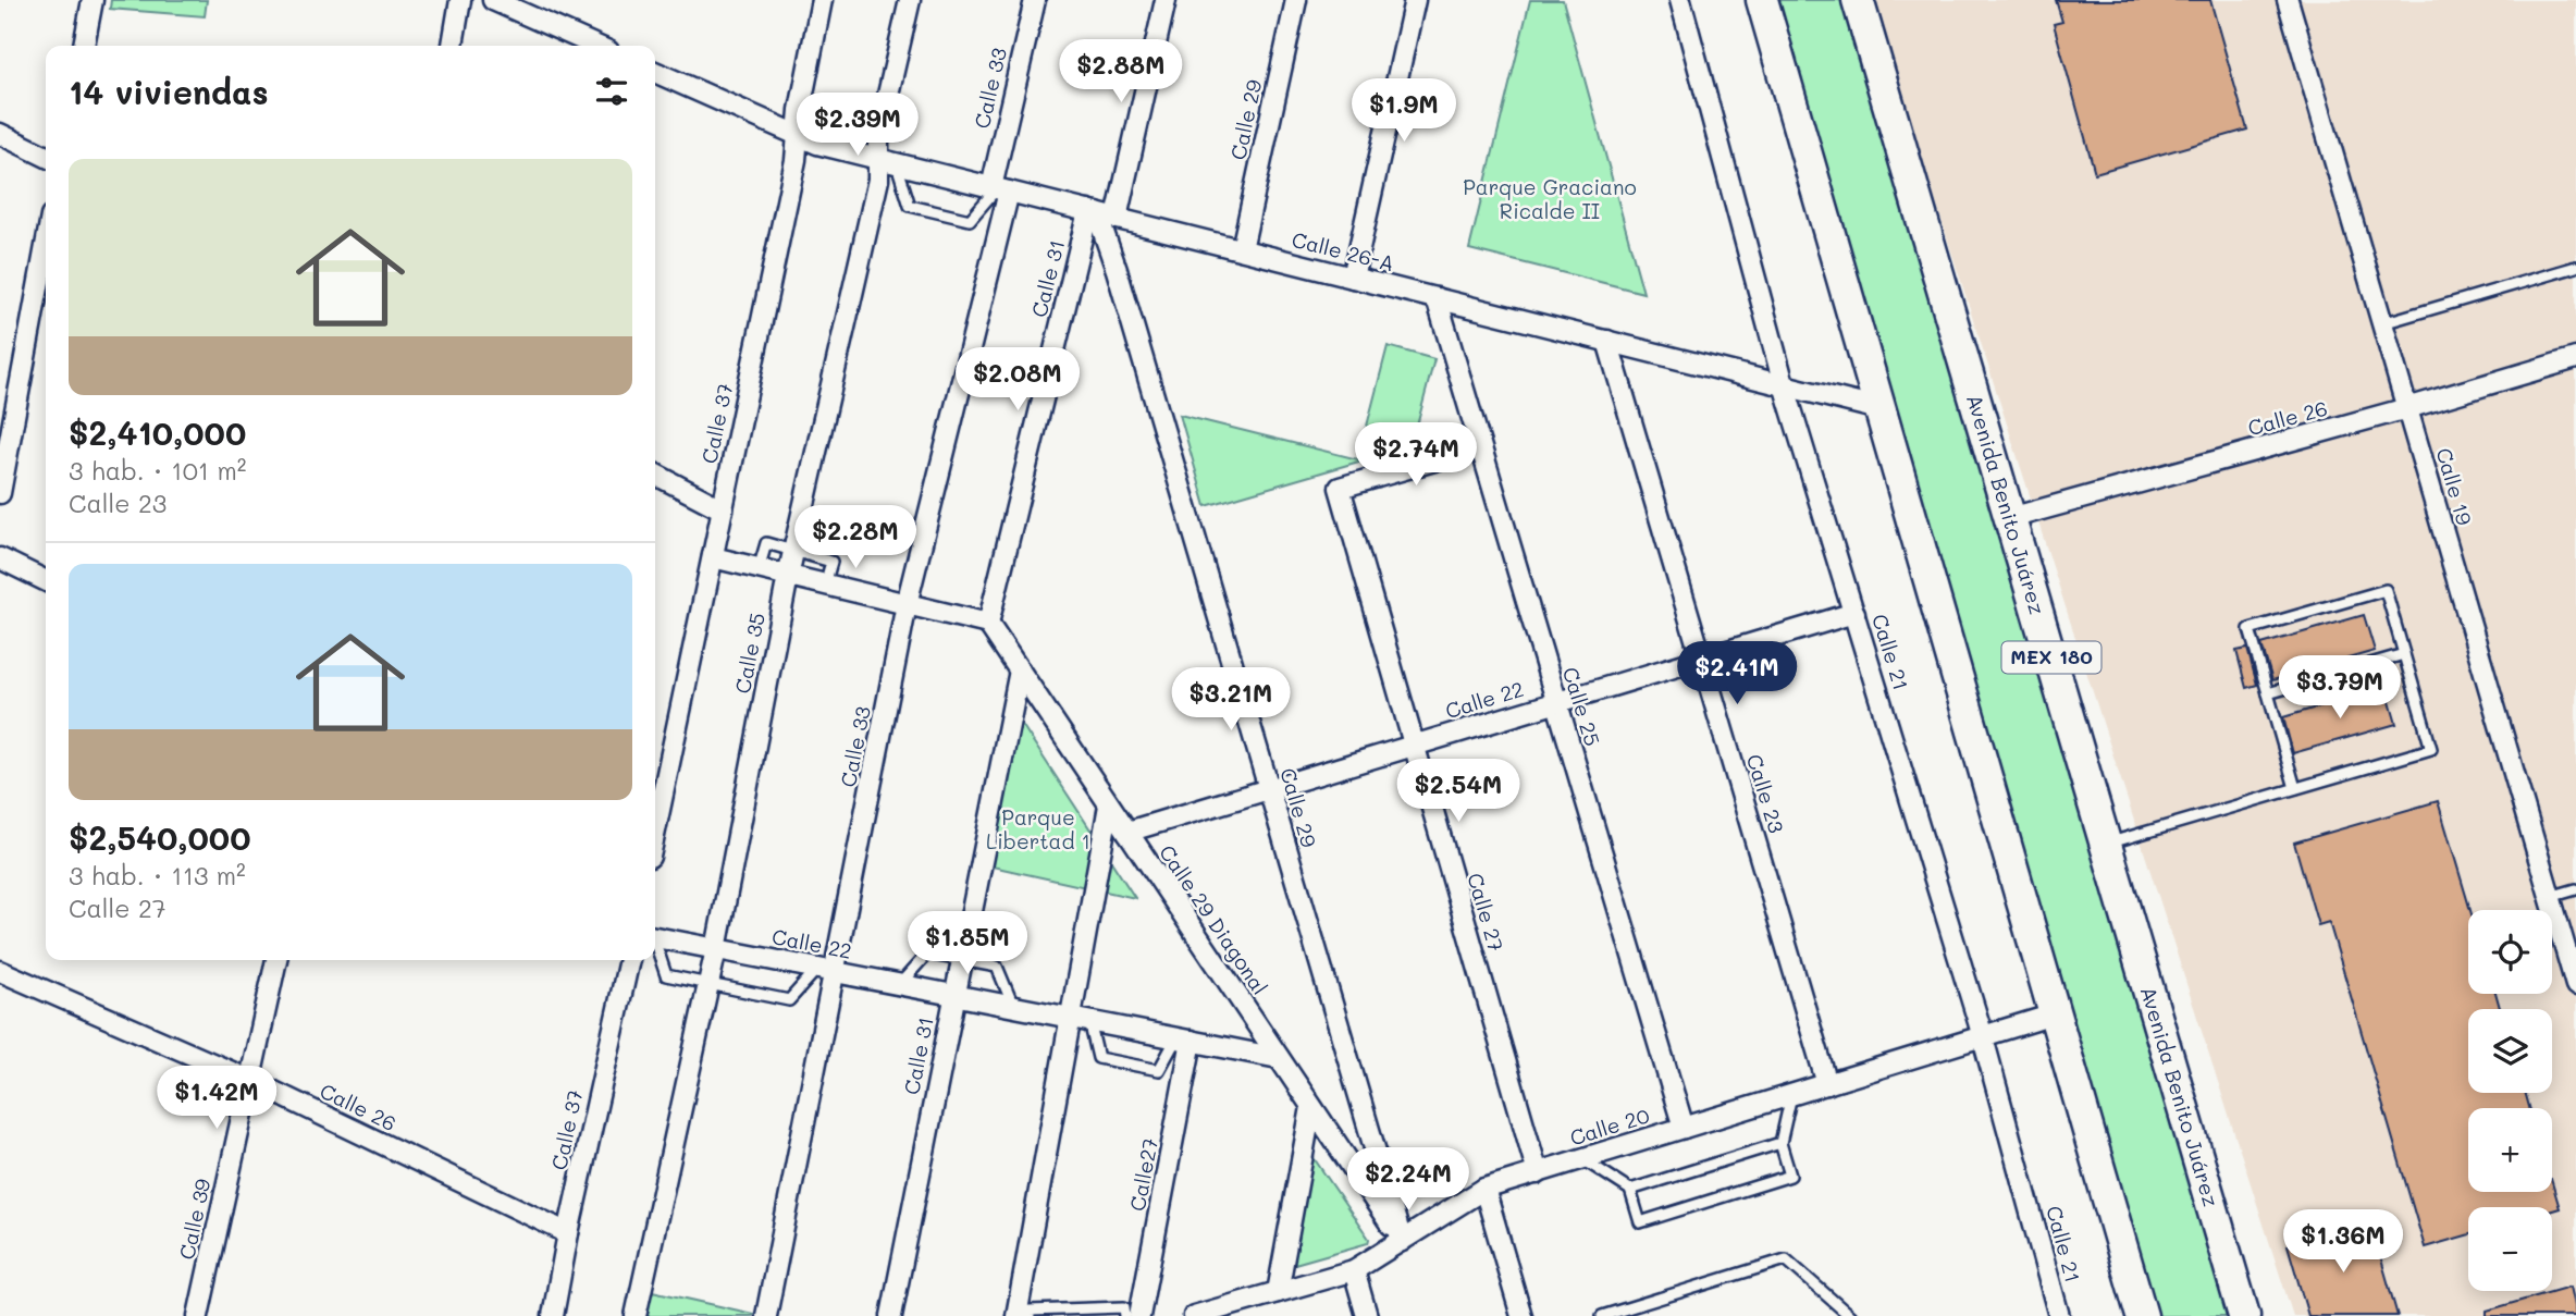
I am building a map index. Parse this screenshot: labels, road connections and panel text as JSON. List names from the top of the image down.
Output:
{
  "streets": {
    "main road": ["Avenida Benito Juárez", "MEX 180"],
    "street": [
      "Calle 33",
      "Calle 29",
      "Calle 26-A",
      "Calle 31",
      "Calle 26",
      "Calle 37",
      "Calle 19",
      "Calle 21",
      "Calle 35",
      "Calle 22",
      "Calle 25",
      "Calle 23",
      "Calle 27",
      "Calle 29 Diagonal",
      "Calle 20",
      "Calle27",
      "Calle 39"
    ]
  },
  "crossings": [
    ["Calle 33", "Calle 26-A"],
    ["Calle 33", "Calle 22"],
    ["Calle 29", "Calle 26-A"],
    ["Calle 29", "Calle 31"],
    ["Calle 29", "Calle 22"],
    ["Calle 29", "Calle 29 Diagonal"],
    ["Calle 29", "Calle 20"],
    ["Calle 26-A", "Calle 31"],
    ["Calle 26-A", "Calle 37"],
    ["Calle 26-A", "Calle 21"],
    ["Calle 26-A", "Calle 35"],
    ["Calle 26-A", "Calle 25"],
    ["Calle 26-A", "Calle 23"],
    ["Calle 31", "Calle 22"],
    ["Calle 31", "Calle 29 Diagonal"],
    ["Calle 26", "Calle 37"],
    ["Calle 26", "Calle 19"],
    ["Calle 26", "Avenida Benito Juárez"],
    ["Calle 26", "Calle 39"],
    ["Calle 21", "Calle 22"],
    ["Calle 21", "Calle 20"],
    ["Calle 35", "Calle 22"],
    ["Calle 22", "Calle 25"],
    ["Calle 22", "Calle 23"],
    ["Calle 22", "Calle 27"],
    ["Calle 22", "Calle 29 Diagonal"],
    ["Calle 22", "Calle27"],
    ["Calle 25", "Calle 27"],
    ["Calle 25", "Calle 20"],
    ["Calle 23", "Calle 20"],
    ["Calle 27", "Calle 20"],
    ["Calle 29 Diagonal", "Calle 20"]
  ],
  "parks": ["Parque Graciano Ricalde II", "Parque Libertad 1"],
  "page": {
    "price": [
      "$2.88M",
      "$1.9M",
      "$2.39M",
      "$2.08M",
      "$2.74M",
      "$2.28M",
      "$2.41M",
      "$3.79M",
      "$3.21M",
      "$2.54M",
      "$1.85M",
      "$1.42M",
      "$2.24M",
      "$1.36M"
    ],
    "heading": "14 viviendas",
    "list": [
      {
        "name": "$2,410,000",
        "note": "3 hab. · 101 m² · Calle 23"
      },
      {
        "name": "$2,540,000",
        "note": "3 hab. · 113 m² · Calle 27"
      }
    ],
    "map_buttons": ["+", "−"]
  }
}
